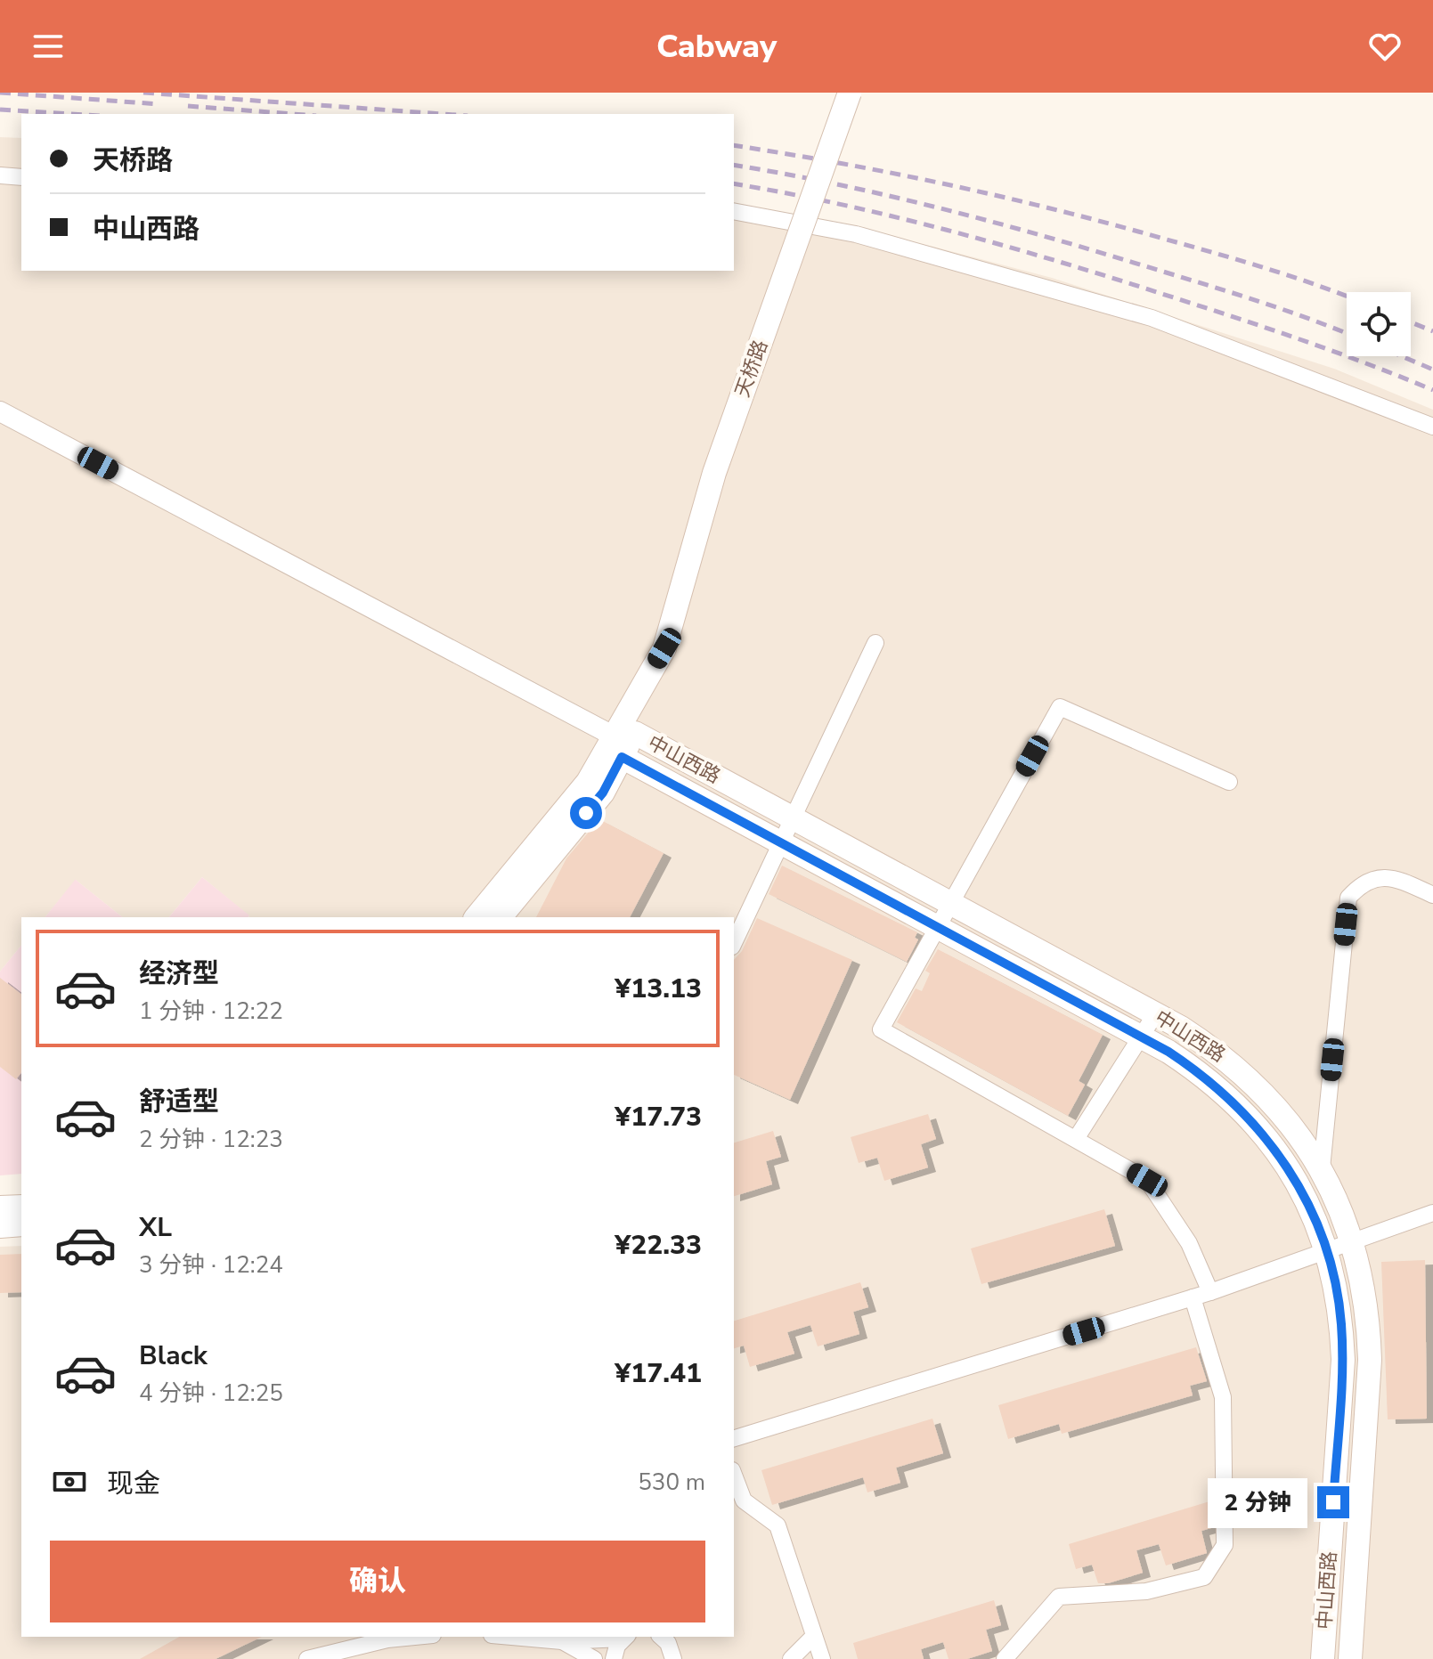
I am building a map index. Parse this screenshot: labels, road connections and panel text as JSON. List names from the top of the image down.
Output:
{
  "streets": {
    "main road": ["天桥路", "中山西路"]
  },
  "crossings": [
    ["天桥路", "中山西路"]
  ],
  "page": {
    "header": "Cabway",
    "banner": ["天桥路", "中山西路"],
    "list": [
      {
        "name": "经济型",
        "note": "1 分钟 · 12:22",
        "value": "¥13.13"
      },
      {
        "name": "舒适型",
        "note": "2 分钟 · 12:23",
        "value": "¥17.73"
      },
      {
        "name": "XL",
        "note": "3 分钟 · 12:24",
        "value": "¥22.33"
      },
      {
        "name": "Black",
        "note": "4 分钟 · 12:25",
        "value": "¥17.41"
      }
    ],
    "pay": ["现金", "530 m"],
    "bubble": "2 分钟",
    "buttons": "确认"
  }
}
